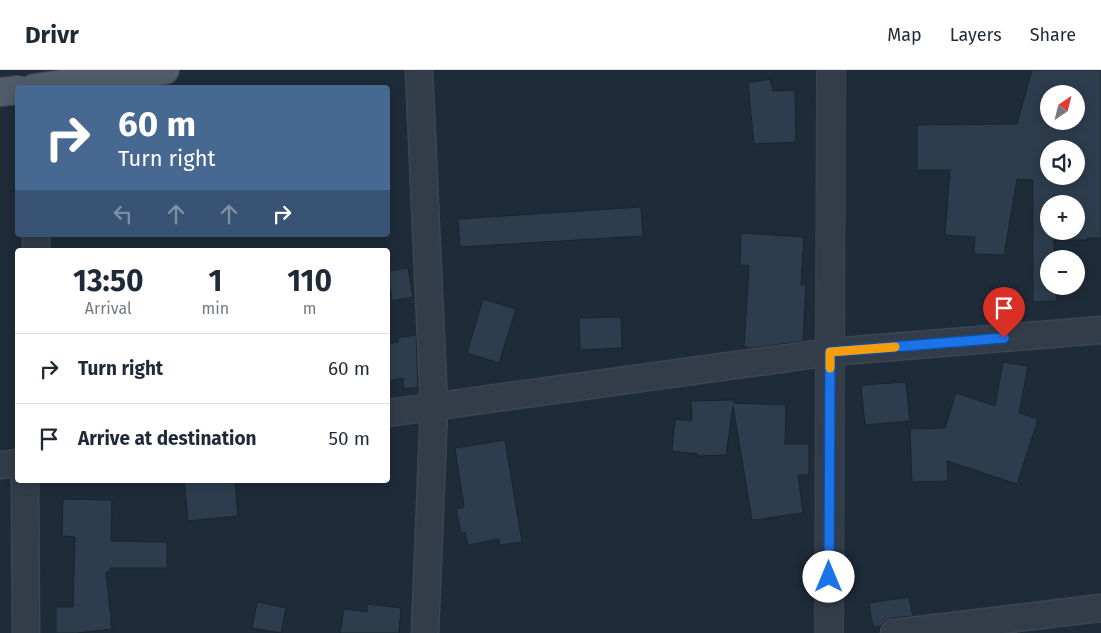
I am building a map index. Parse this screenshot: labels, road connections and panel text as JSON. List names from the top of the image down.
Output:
{
  "north": "top right",
  "page": {
    "header": "Drivr",
    "nav": ["Map", "Layers", "Share"],
    "map_buttons": ["+", "−"],
    "turn": ["60 m", "Turn right"],
    "eta": [
      "13:50",
      "Arrival",
      "1",
      "min",
      "110",
      "m"
    ],
    "list": [
      {
        "name": "Turn right",
        "value": "60 m"
      },
      {
        "name": "Arrive at destination",
        "value": "50 m"
      }
    ]
  }
}
